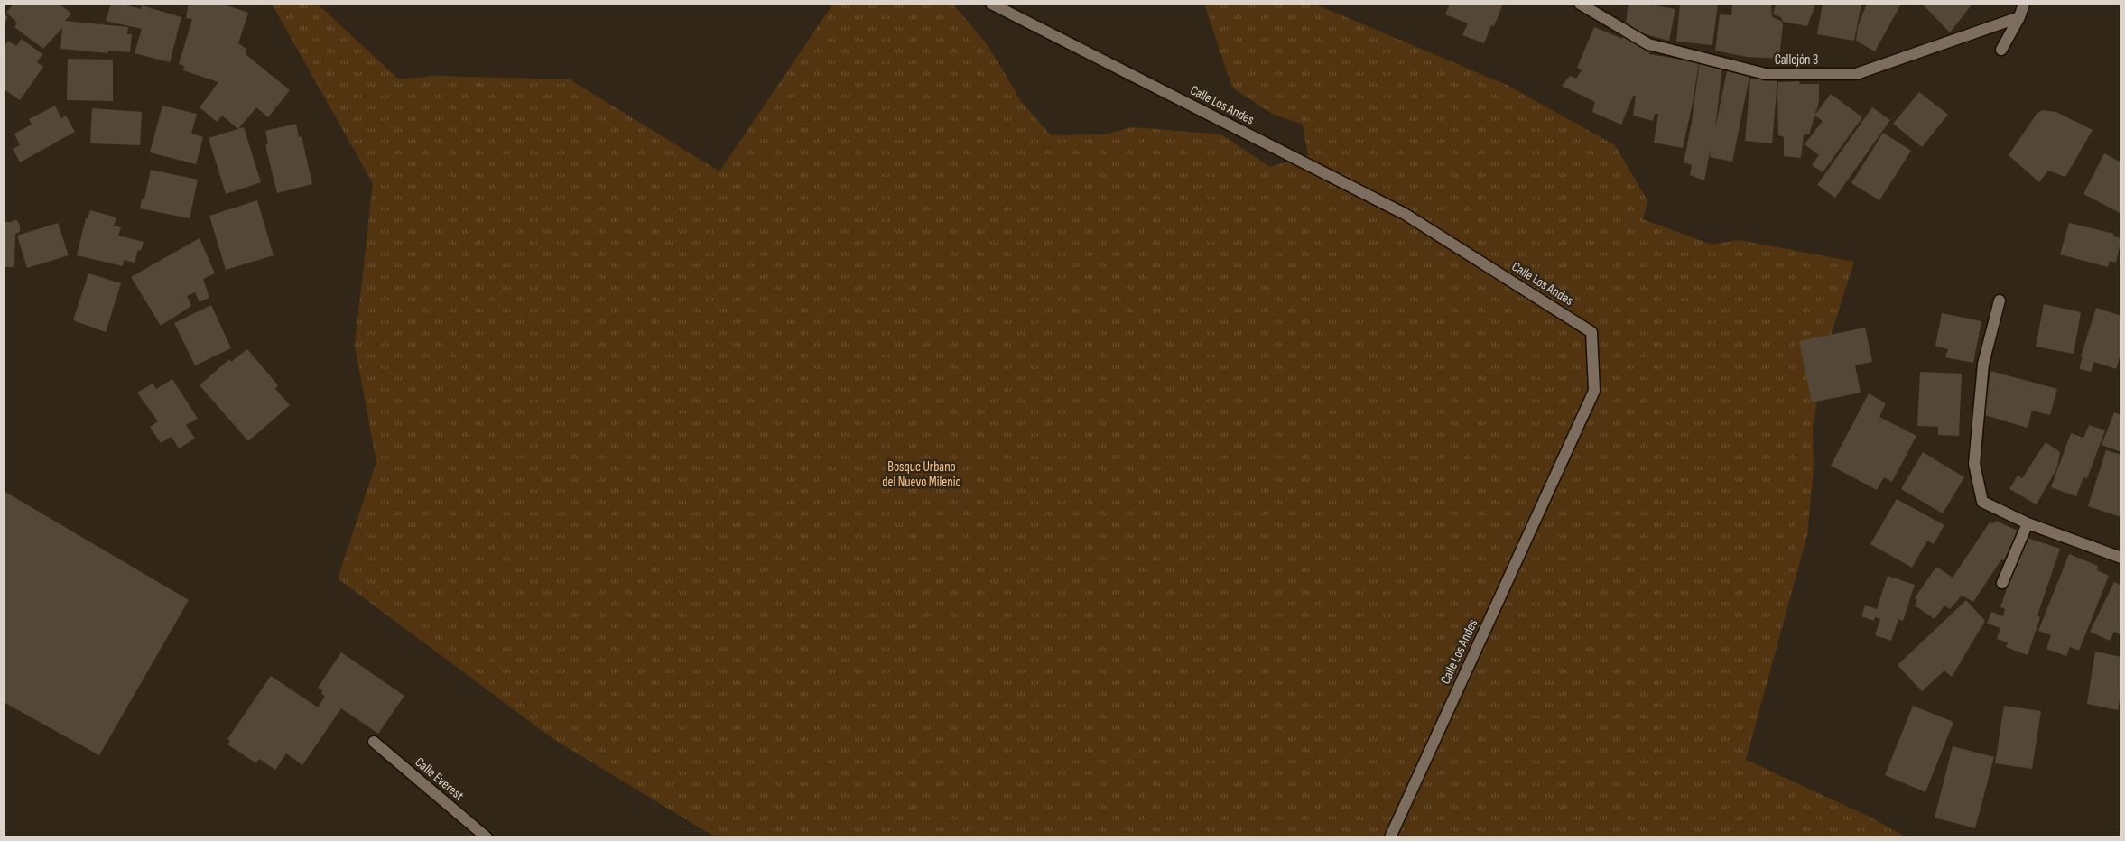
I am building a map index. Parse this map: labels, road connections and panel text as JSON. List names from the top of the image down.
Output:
{
  "streets": {
    "street": ["Callejón 3", "Calle Los Andes", "Calle Everest"]
  },
  "parks": ["Bosque Urbano del Nuevo Milenio"]
}
